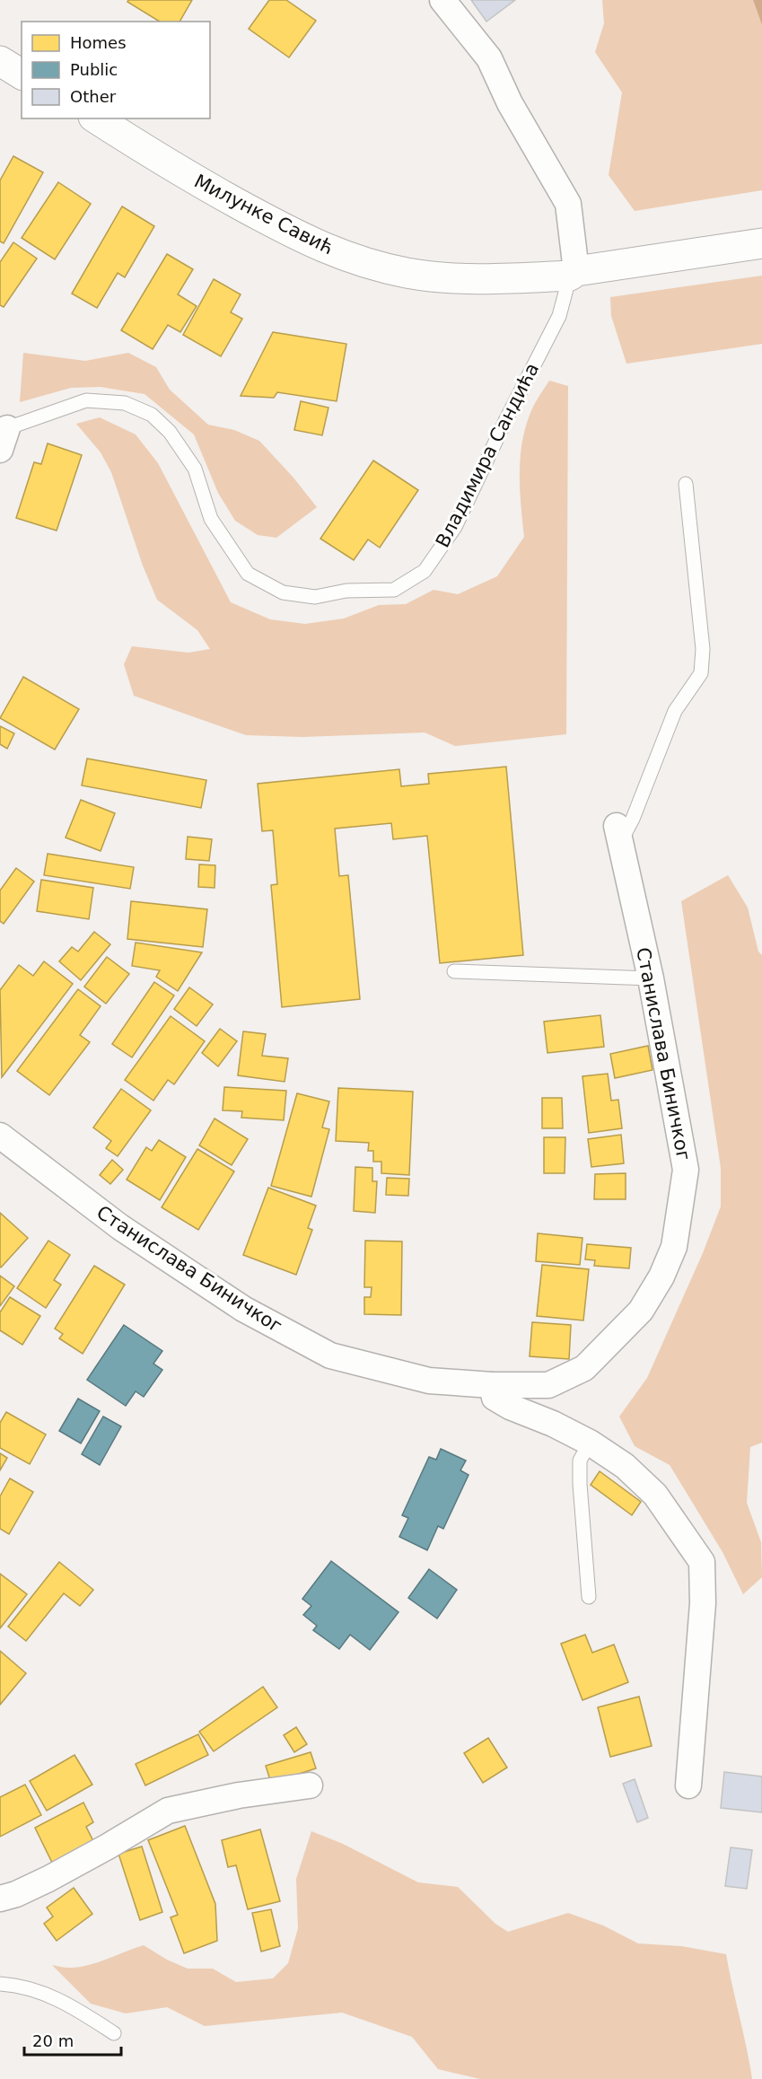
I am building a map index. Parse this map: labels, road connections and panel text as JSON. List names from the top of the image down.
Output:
{
  "streets": {
    "main road": ["Милунке Савић"],
    "street": ["Станислава Биничког"],
    "lane": ["Владимира Сандића"]
  },
  "crossings": [
    ["Милунке Савић", "Владимира Сандића"]
  ],
  "legend": ["Homes", "Public", "Other"],
  "scale_bar": "20 m"
}
